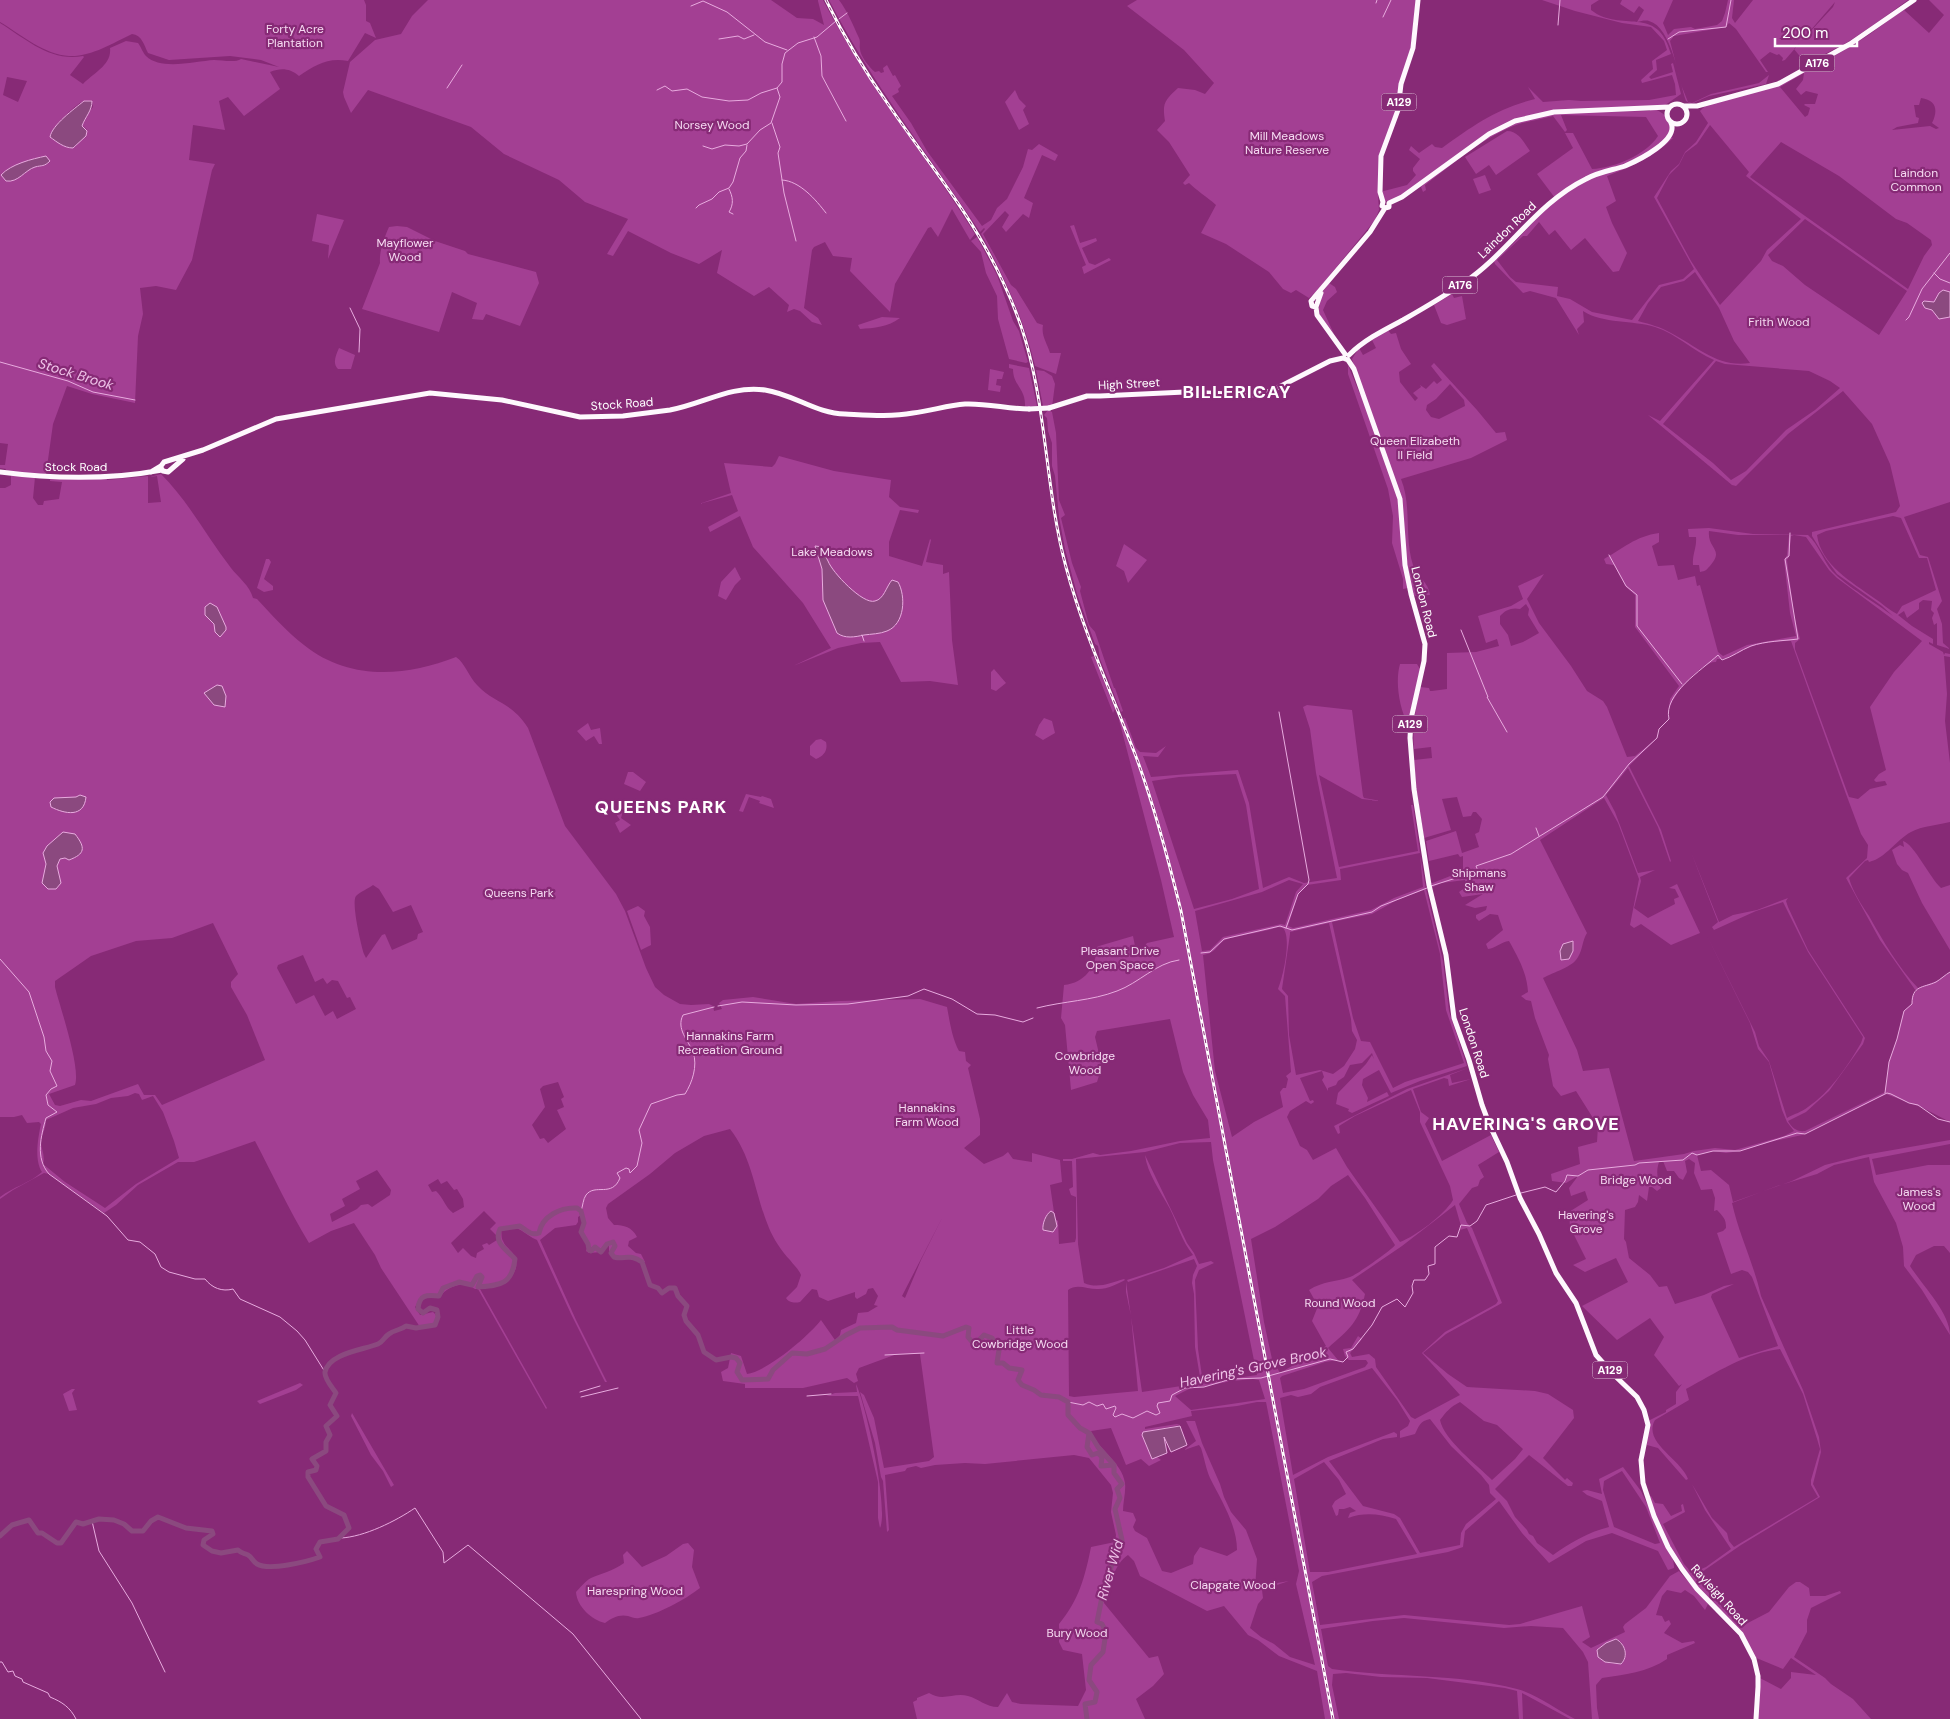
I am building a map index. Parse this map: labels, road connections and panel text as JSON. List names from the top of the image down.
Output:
{
  "streets": {
    "main road": [
      "A176",
      "A129",
      "Laindon Road",
      "High Street",
      "Stock Road",
      "London Road",
      "Rayleigh Road"
    ]
  },
  "crossings": [
    ["A176", "Laindon Road"],
    ["A129", "Laindon Road"],
    ["A129", "High Street"],
    ["A129", "London Road"],
    ["Laindon Road", "High Street"],
    ["Laindon Road", "London Road"],
    ["High Street", "Stock Road"],
    ["High Street", "London Road"],
    ["London Road", "Rayleigh Road"]
  ],
  "districts": ["BILLERICAY", "QUEENS PARK", "HAVERING'S GROVE"],
  "water": ["Stock Brook", "Havering's Grove Brook", "River Wid"],
  "parks": [
    "Forty Acre Plantation",
    "Norsey Wood",
    "Mill Meadows Nature Reserve",
    "Laindon Common",
    "Mayflower Wood",
    "Frith Wood",
    "Queen Elizabeth II Field",
    "Lake Meadows",
    "Shipmans Shaw",
    "Queens Park",
    "Pleasant Drive Open Space",
    "Hannakins Farm Recreation Ground",
    "Cowbridge Wood",
    "Hannakins Farm Wood",
    "Bridge Wood",
    "James's Wood",
    "Havering's Grove",
    "Round Wood",
    "Little Cowbridge Wood",
    "Clapgate Wood",
    "Harespring Wood",
    "Bury Wood"
  ],
  "scale_bar": "200 m"
}
